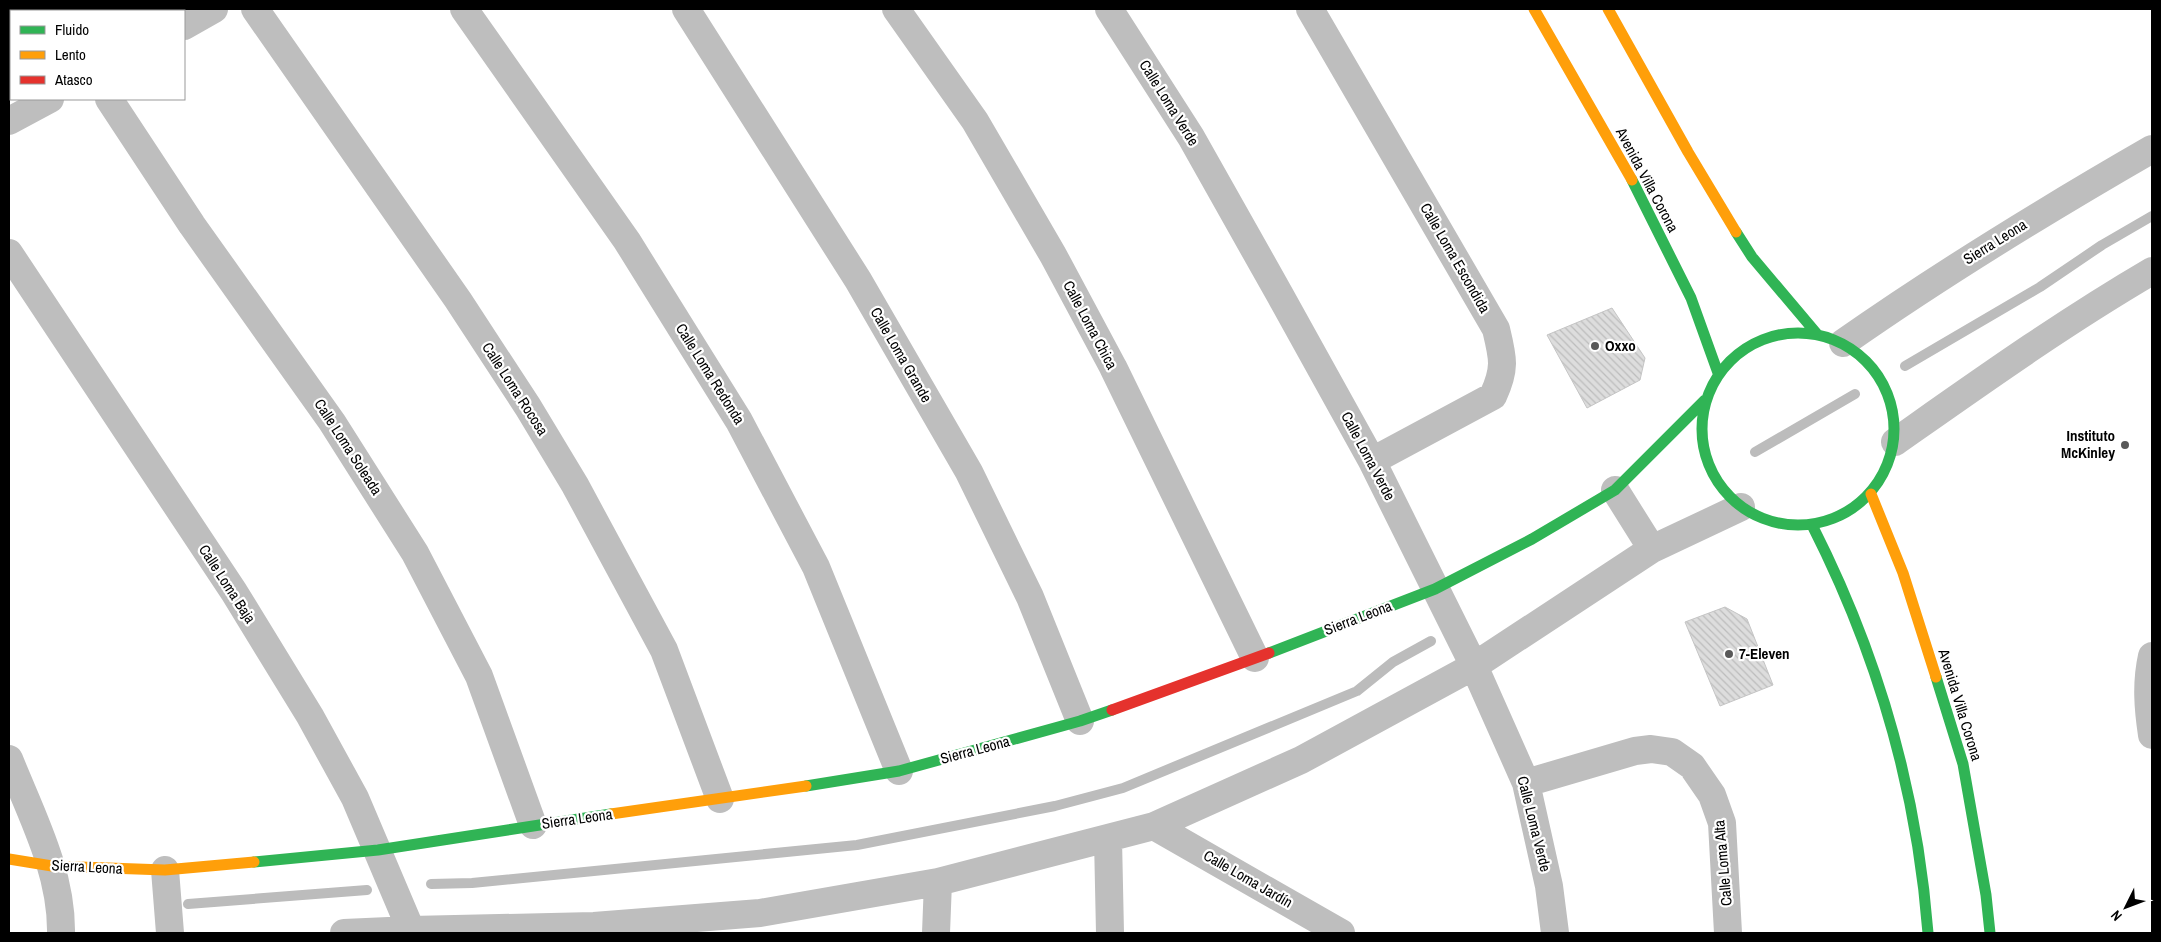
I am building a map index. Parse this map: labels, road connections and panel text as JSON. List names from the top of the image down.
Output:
{
  "streets": {
    "street": [
      "Calle Loma Verde",
      "Avenida Villa Corona",
      "Sierra Leona",
      "Calle Loma Escondida",
      "Calle Loma Chica",
      "Calle Loma Grande",
      "Calle Loma Redonda",
      "Calle Loma Rocosa",
      "Calle Loma Soleada",
      "Calle Loma Baja",
      "Calle Loma Alta",
      "Calle Loma Jardín"
    ]
  },
  "crossings": [
    ["Calle Loma Verde", "Sierra Leona"],
    ["Calle Loma Verde", "Calle Loma Escondida"],
    ["Calle Loma Verde", "Calle Loma Alta"],
    ["Sierra Leona", "Calle Loma Chica"],
    ["Sierra Leona", "Calle Loma Grande"],
    ["Sierra Leona", "Calle Loma Redonda"],
    ["Sierra Leona", "Calle Loma Rocosa"],
    ["Sierra Leona", "Calle Loma Soleada"],
    ["Sierra Leona", "Calle Loma Baja"]
  ],
  "places": ["Oxxo", "Instituto McKinley", "7-Eleven"],
  "legend": ["Fluido", "Lento", "Atasco"],
  "north": "bottom left"
}
